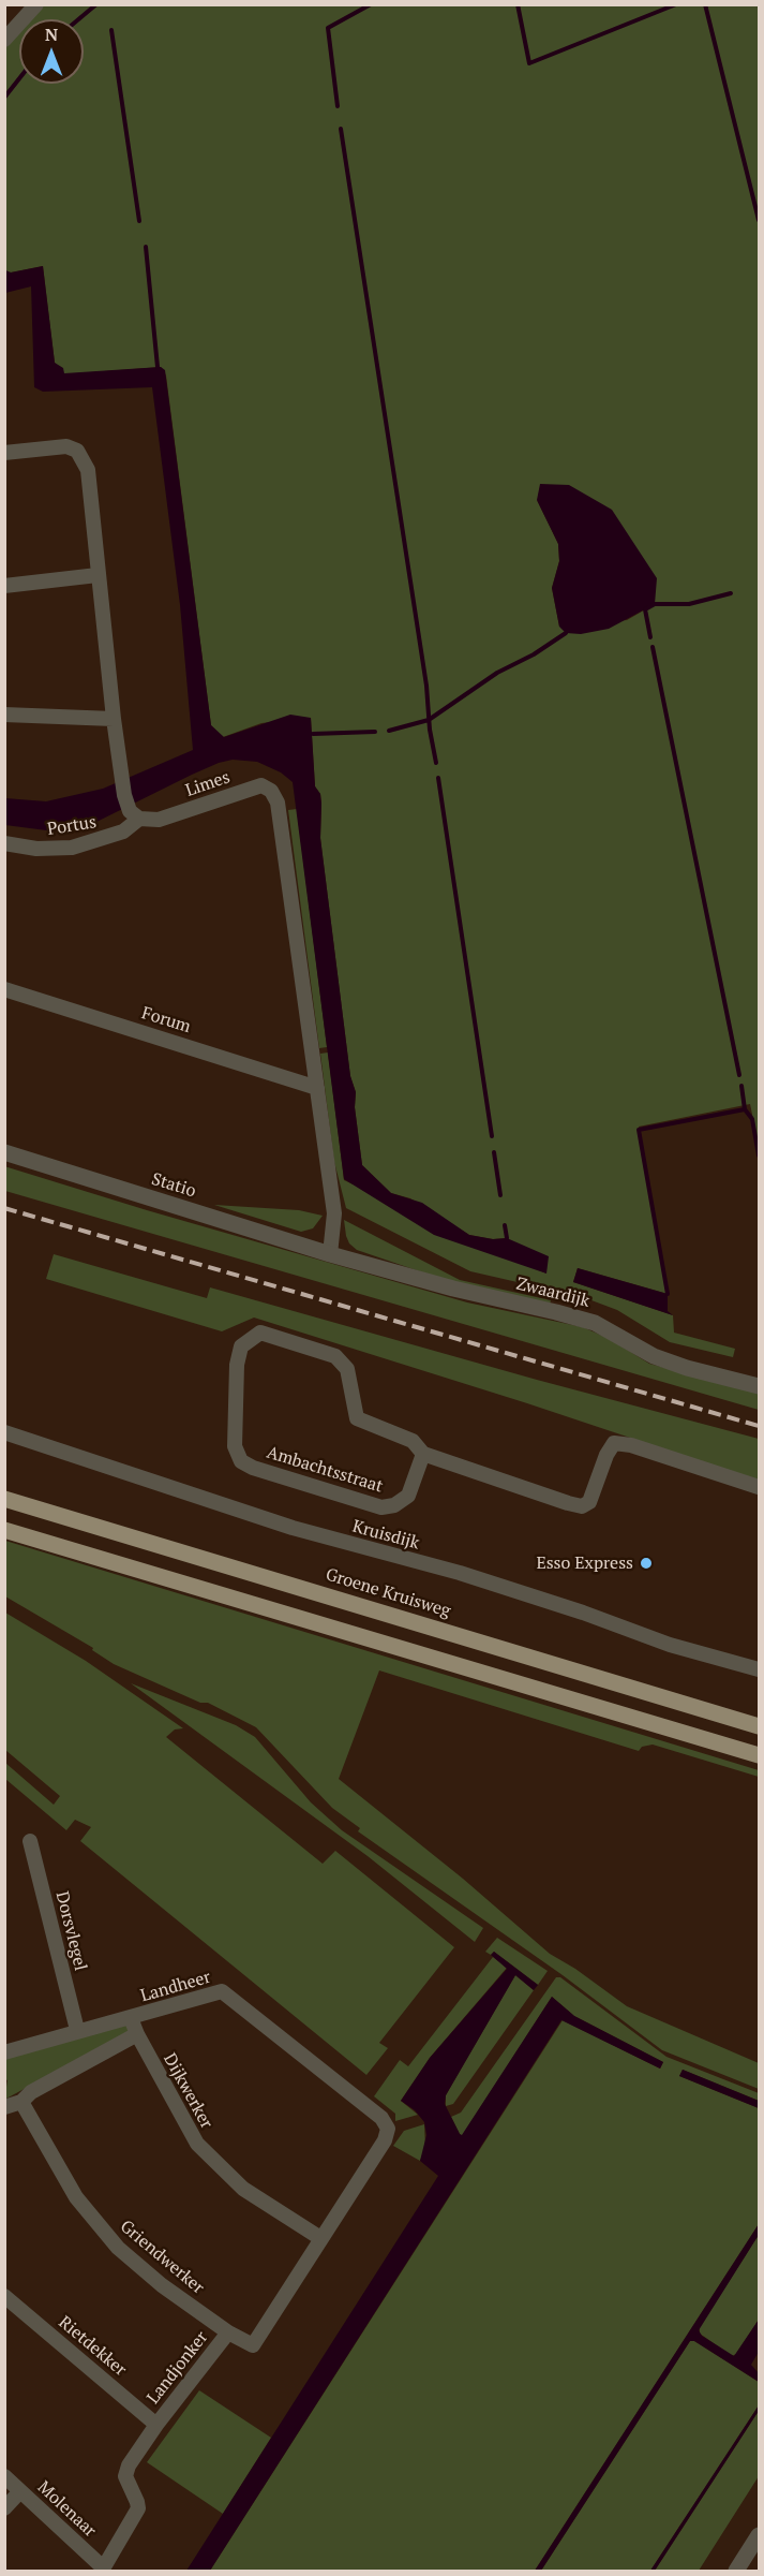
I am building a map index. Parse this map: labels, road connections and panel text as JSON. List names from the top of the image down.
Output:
{
  "streets": {
    "main road": ["Groene Kruisweg"],
    "street": [
      "Limes",
      "Portus",
      "Forum",
      "Statio",
      "Zwaardijk",
      "Ambachtsstraat",
      "Kruisdijk",
      "Dorsvlegel",
      "Landheer",
      "Dijkwerker",
      "Griendwerker",
      "Rietdekker",
      "Landjonker",
      "Molenaar"
    ]
  },
  "crossings": [
    ["Limes", "Portus"],
    ["Limes", "Forum"],
    ["Limes", "Statio"],
    ["Limes", "Zwaardijk"],
    ["Statio", "Zwaardijk"],
    ["Dorsvlegel", "Landheer"],
    ["Landheer", "Dijkwerker"],
    ["Landheer", "Landjonker"],
    ["Dijkwerker", "Landjonker"],
    ["Griendwerker", "Landjonker"],
    ["Rietdekker", "Landjonker"],
    ["Landjonker", "Molenaar"]
  ],
  "places": ["Esso Express"],
  "north": "top"
}
